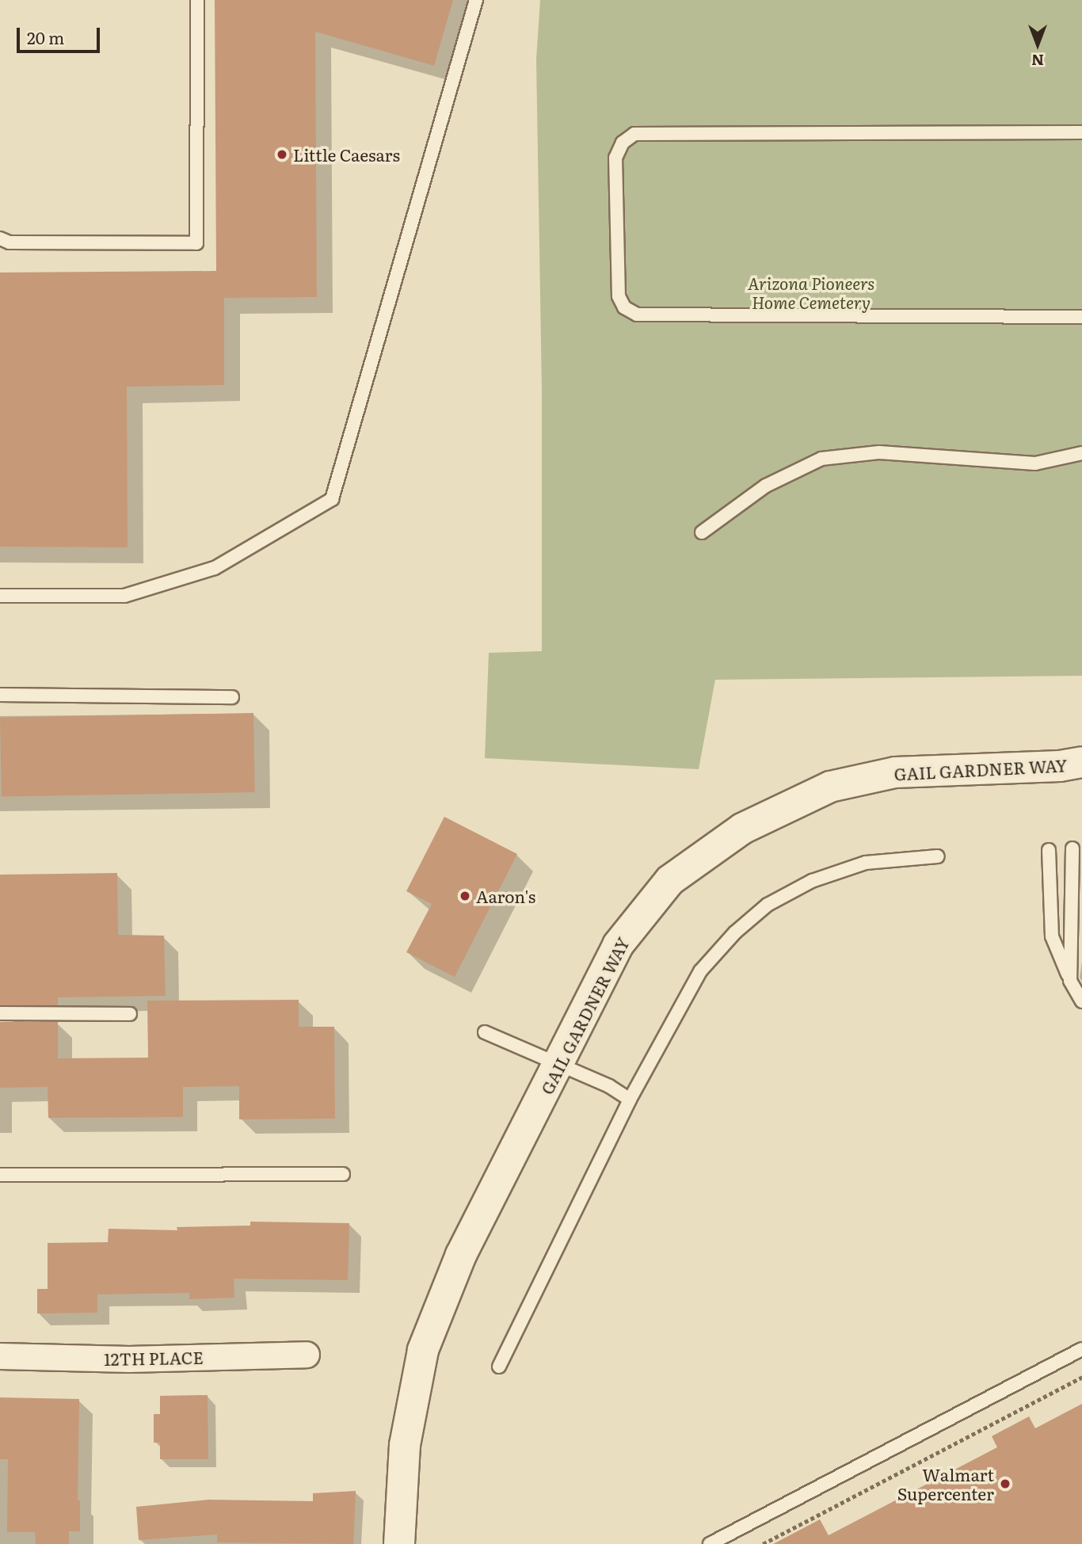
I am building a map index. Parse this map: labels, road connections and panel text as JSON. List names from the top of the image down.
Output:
{
  "streets": {
    "street": ["GAIL GARDNER WAY", "12TH PLACE"]
  },
  "parks": ["Arizona Pioneers Home Cemetery"],
  "places": ["Little Caesars", "Aaron's", "Walmart Supercenter"],
  "scale_bar": "20 m",
  "north": "bottom"
}
